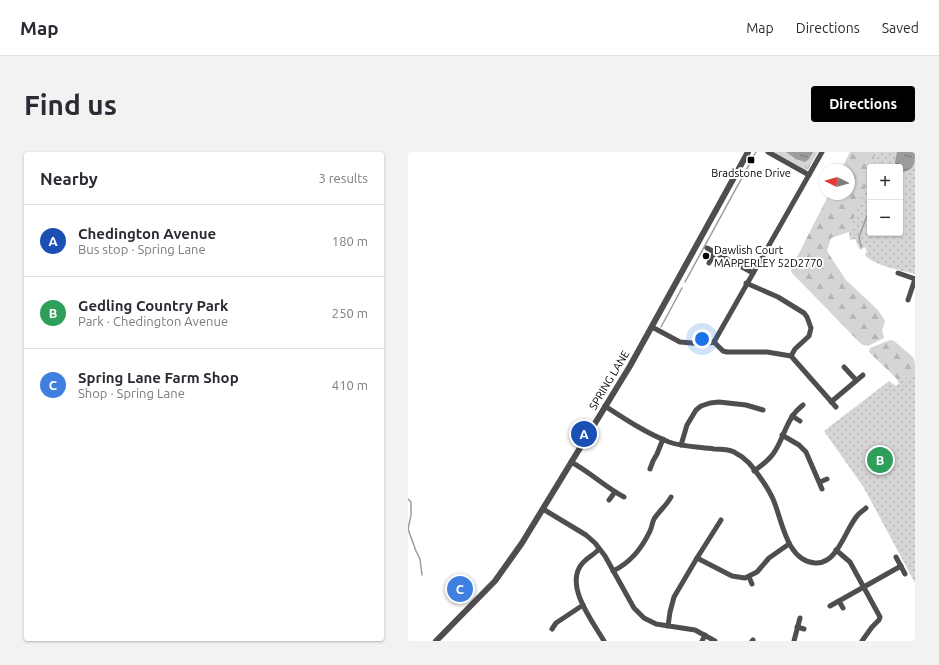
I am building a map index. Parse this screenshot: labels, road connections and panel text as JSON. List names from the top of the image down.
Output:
{
  "streets": {
    "street": ["SPRING LANE"]
  },
  "places": {
    "transit": ["Bradstone Drive"],
    "other": ["Dawlish Court MAPPERLEY 52D2770"]
  },
  "north": "left",
  "page": {
    "header": "Map",
    "nav": ["Map", "Directions", "Saved"],
    "buttons": "Directions",
    "title": "Find us",
    "heading": ["Nearby", "3 results"],
    "map_buttons": ["+", "−"],
    "list": [
      {
        "mark": "A",
        "name": "Chedington Avenue",
        "note": "Bus stop · Spring Lane",
        "value": "180 m"
      },
      {
        "mark": "B",
        "name": "Gedling Country Park",
        "note": "Park · Chedington Avenue",
        "value": "250 m"
      },
      {
        "mark": "C",
        "name": "Spring Lane Farm Shop",
        "note": "Shop · Spring Lane",
        "value": "410 m"
      }
    ],
    "pins": ["A", "B", "C"]
  }
}
